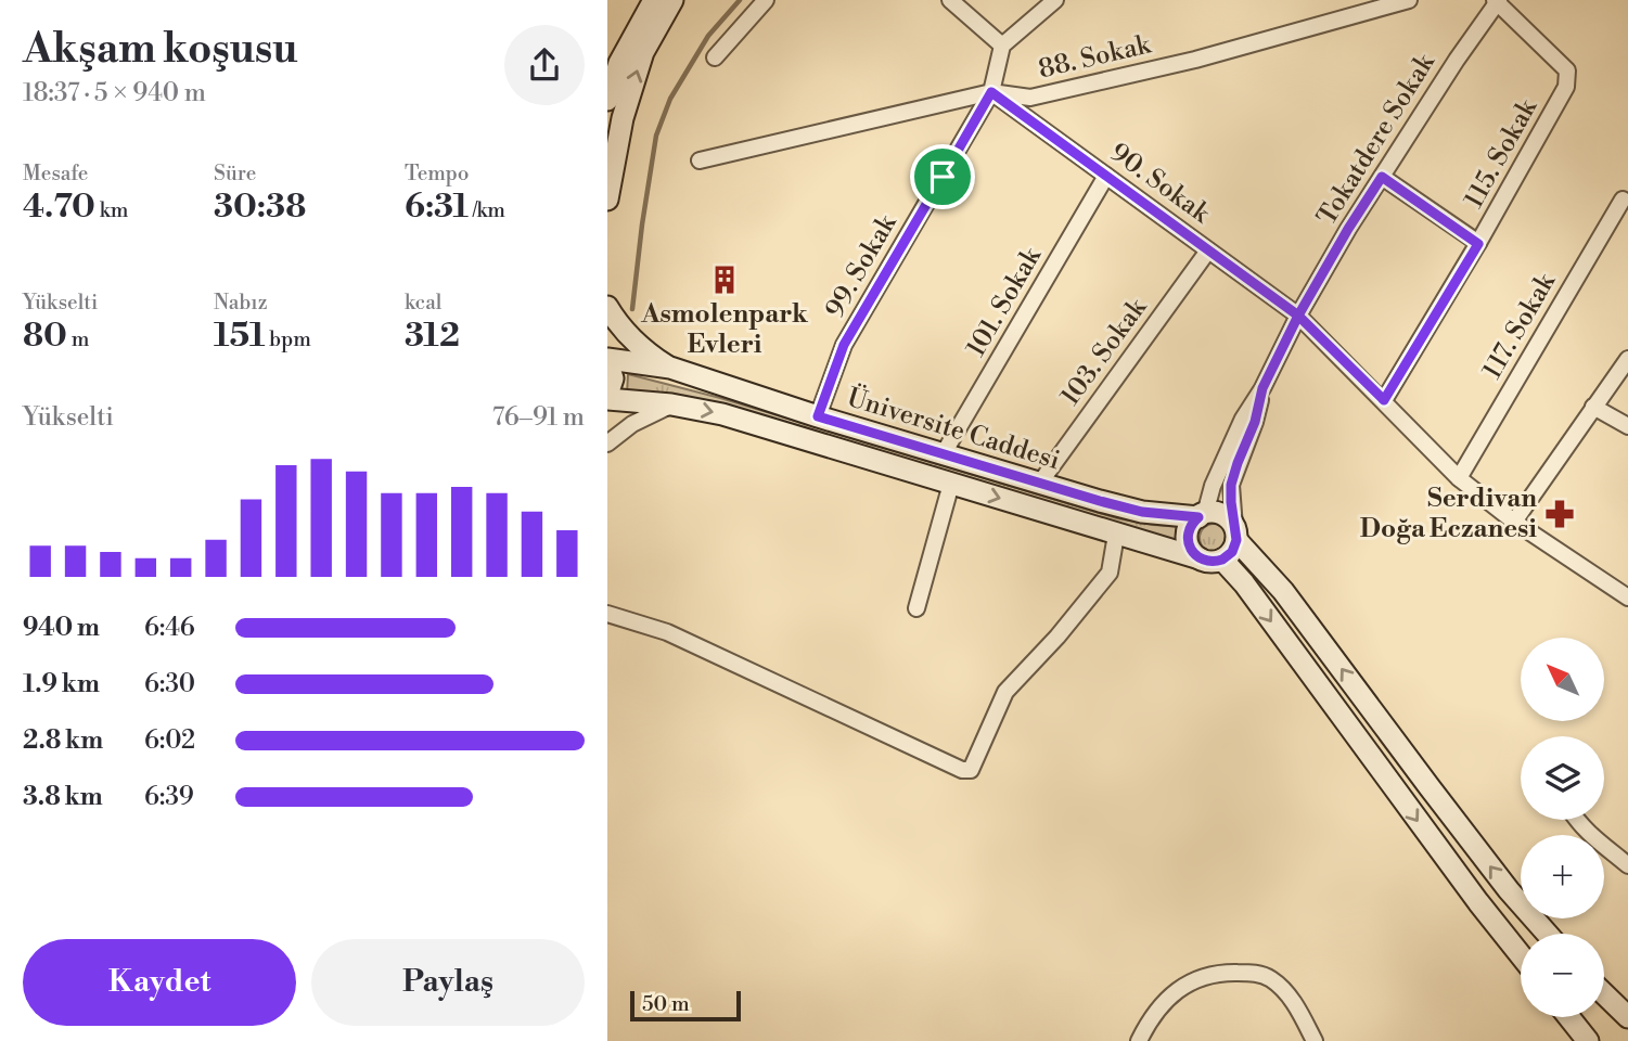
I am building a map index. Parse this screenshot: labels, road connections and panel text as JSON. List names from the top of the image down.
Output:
{
  "streets": {
    "main road": ["Üniversite Caddesi"],
    "street": [
      "88. Sokak",
      "Tokatdere Sokak",
      "115. Sokak",
      "90. Sokak",
      "99. Sokak",
      "101. Sokak",
      "117. Sokak",
      "103. Sokak"
    ]
  },
  "crossings": [
    ["88. Sokak", "90. Sokak"],
    ["88. Sokak", "99. Sokak"],
    ["Tokatdere Sokak", "115. Sokak"],
    ["Tokatdere Sokak", "90. Sokak"],
    ["Tokatdere Sokak", "Üniversite Caddesi"],
    ["115. Sokak", "90. Sokak"],
    ["90. Sokak", "99. Sokak"],
    ["90. Sokak", "101. Sokak"],
    ["90. Sokak", "117. Sokak"],
    ["90. Sokak", "103. Sokak"],
    ["99. Sokak", "Üniversite Caddesi"],
    ["101. Sokak", "Üniversite Caddesi"],
    ["103. Sokak", "Üniversite Caddesi"]
  ],
  "places": {
    "building": ["Asmolenpark Evleri"],
    "pharmacy": ["Serdivan Doğa Eczanesi"]
  },
  "scale_bar": "50 m",
  "north": "top left",
  "page": {
    "heading": ["Akşam koşusu", "18:37 · 5 × 940 m"],
    "stats": [
      ["Mesafe", "4.70 km"],
      ["Süre", "30:38"],
      ["Tempo", "6:31 /km"],
      ["Yükselti", "80 m"],
      ["Nabız", "151 bpm"],
      ["kcal", "312"]
    ],
    "chart": ["Yükselti", "76–91 m"],
    "list": [
      {
        "name": "940 m",
        "note": "6:46"
      },
      {
        "name": "1.9 km",
        "note": "6:30"
      },
      {
        "name": "2.8 km",
        "note": "6:02"
      },
      {
        "name": "3.8 km",
        "note": "6:39"
      }
    ],
    "map_buttons": ["+", "−"],
    "buttons": ["Kaydet", "Paylaş"],
    "scale": "50 m"
  }
}
